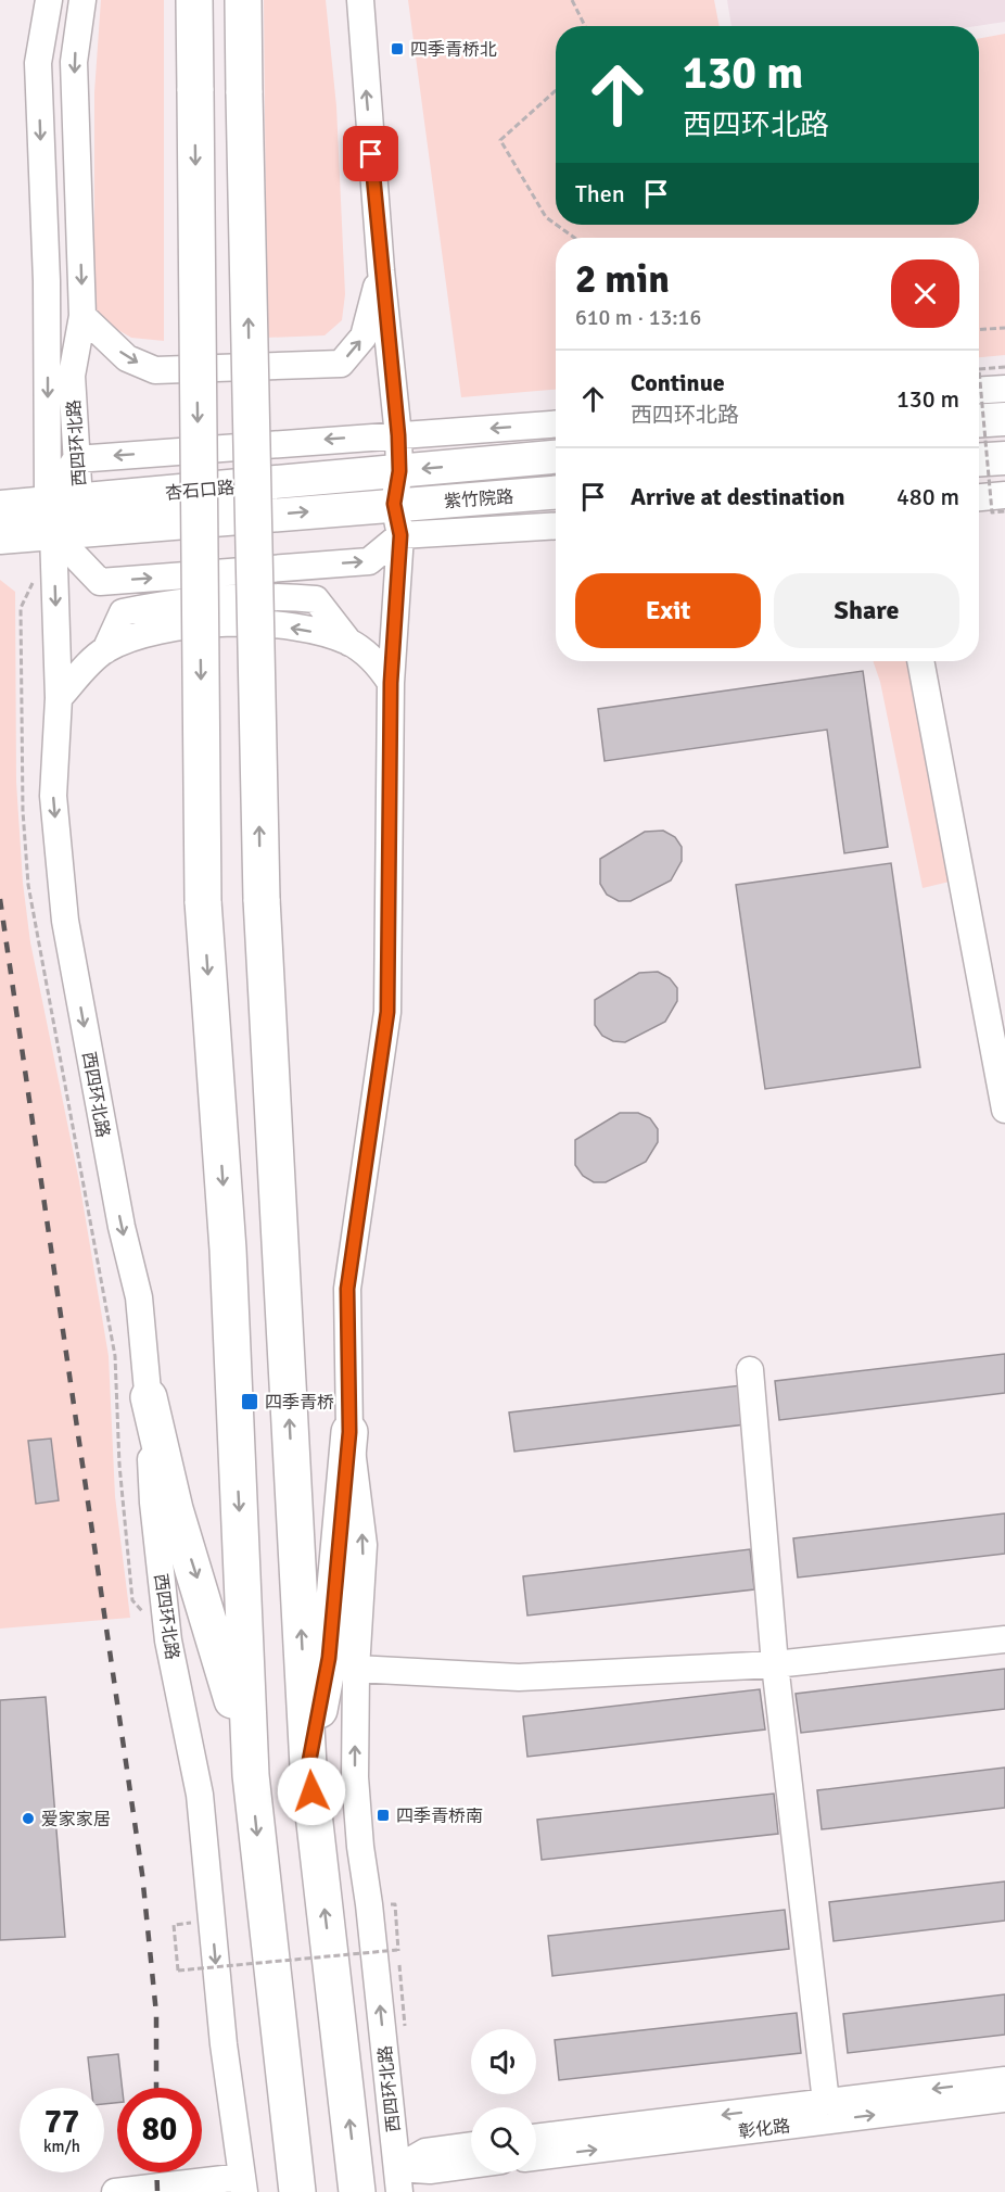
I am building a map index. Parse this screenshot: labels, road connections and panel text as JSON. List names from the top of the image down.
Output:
{
  "streets": {
    "main road": ["杏石口路", "紫竹院路"],
    "street": ["西四环北路", "彰化路"]
  },
  "crossings": [
    ["西四环北路", "杏石口路"],
    ["西四环北路", "紫竹院路"],
    ["杏石口路", "紫竹院路"]
  ],
  "places": {
    "transit": ["四季青桥北", "四季青桥", "四季青桥南"],
    "other": ["爱家家居"]
  },
  "page": {
    "turn": ["130 m", "西四环北路"],
    "then": "Then",
    "heading": ["2 min", "610 m · 13:16"],
    "list": [
      {
        "name": "Continue",
        "note": "西四环北路",
        "value": "130 m"
      },
      {
        "name": "Arrive at destination",
        "value": "480 m"
      }
    ],
    "buttons": ["Exit", "Share"],
    "speed": "77 km/h",
    "limit": "80"
  }
}
